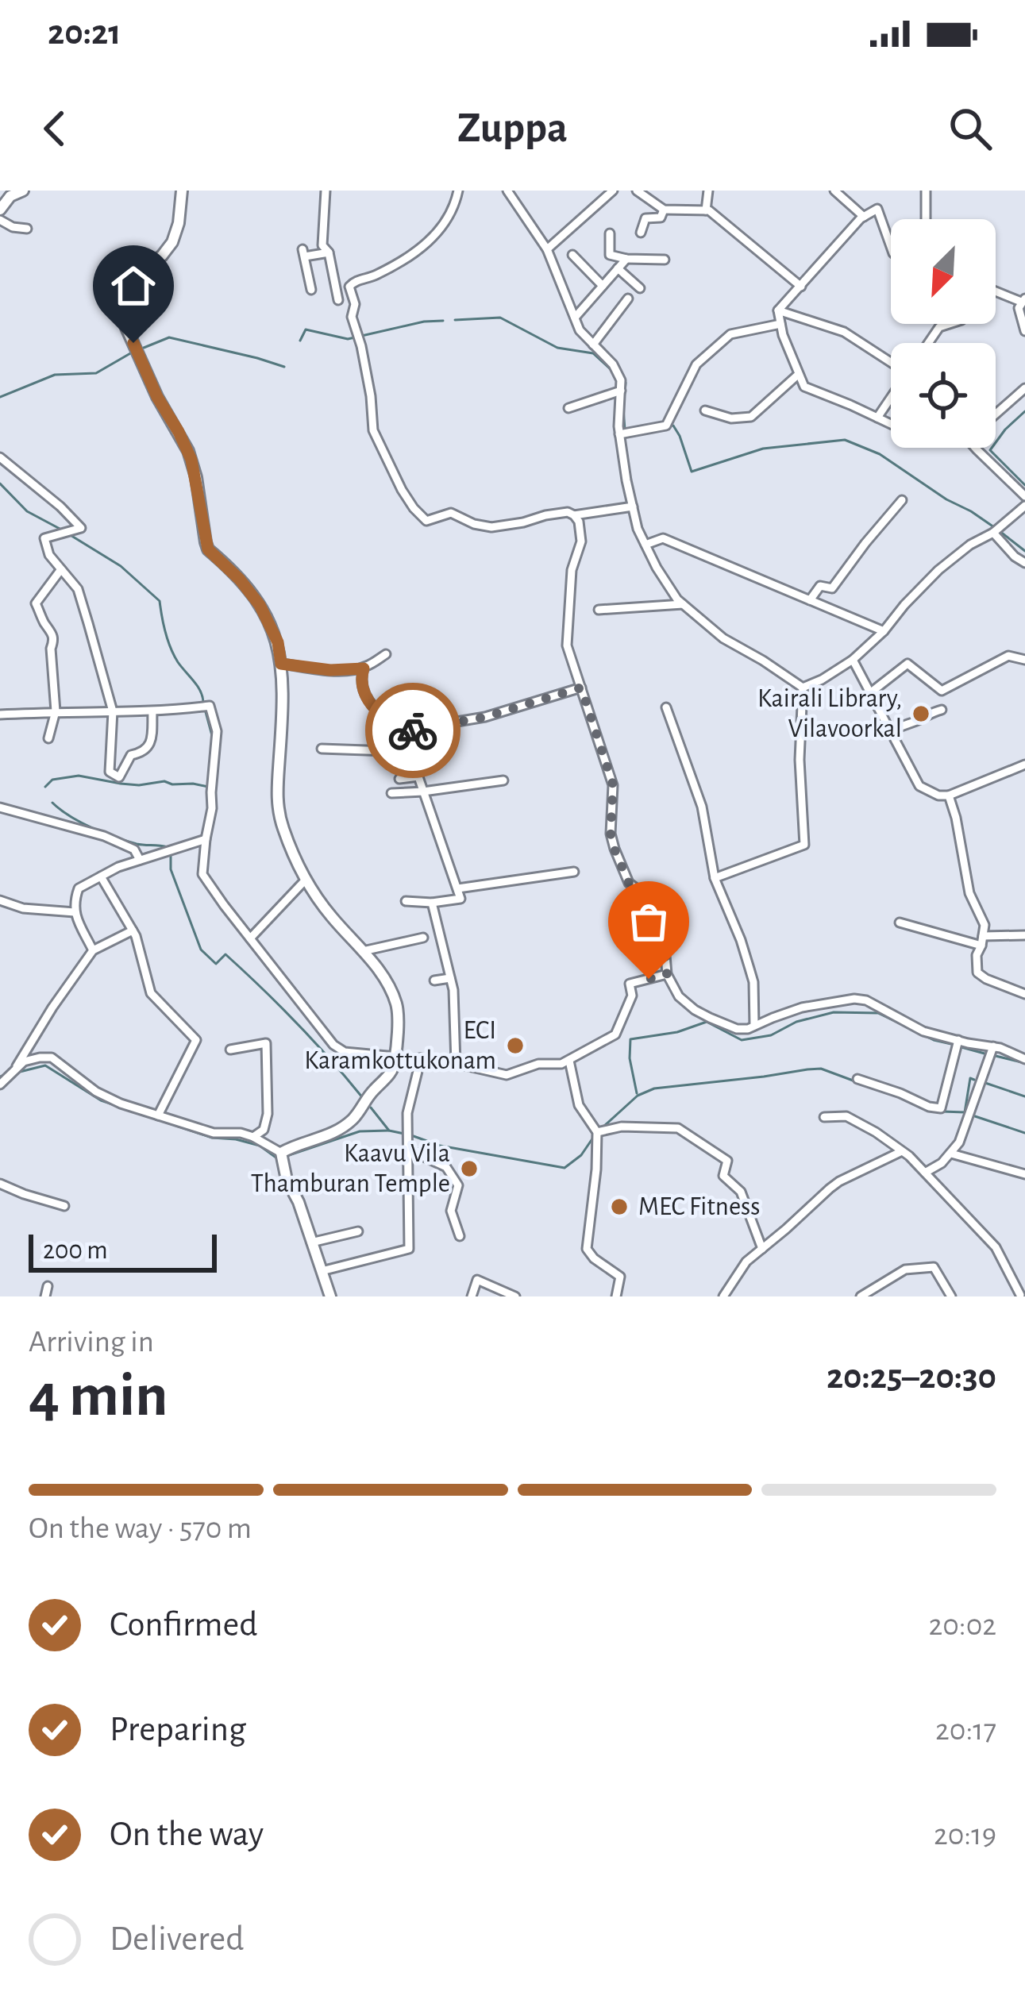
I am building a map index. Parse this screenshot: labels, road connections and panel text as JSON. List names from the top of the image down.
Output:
{
  "places": [
    "Kairali Library, Vilavoorkal",
    "ECI Karamkottukonam",
    "Kaavu Vila Thamburan Temple",
    "MEC Fitness"
  ],
  "scale_bar": "200 m",
  "north": "bottom left",
  "page": {
    "status": "20:21",
    "header": "Zuppa",
    "scale": "200 m",
    "heading": ["4 min", "Arriving in", "20:25–20:30"],
    "bar": "On the way · 570 m",
    "list": [
      ["Confirmed", "20:02"],
      ["Preparing", "20:17"],
      ["On the way", "20:19"],
      "Delivered"
    ]
  }
}
